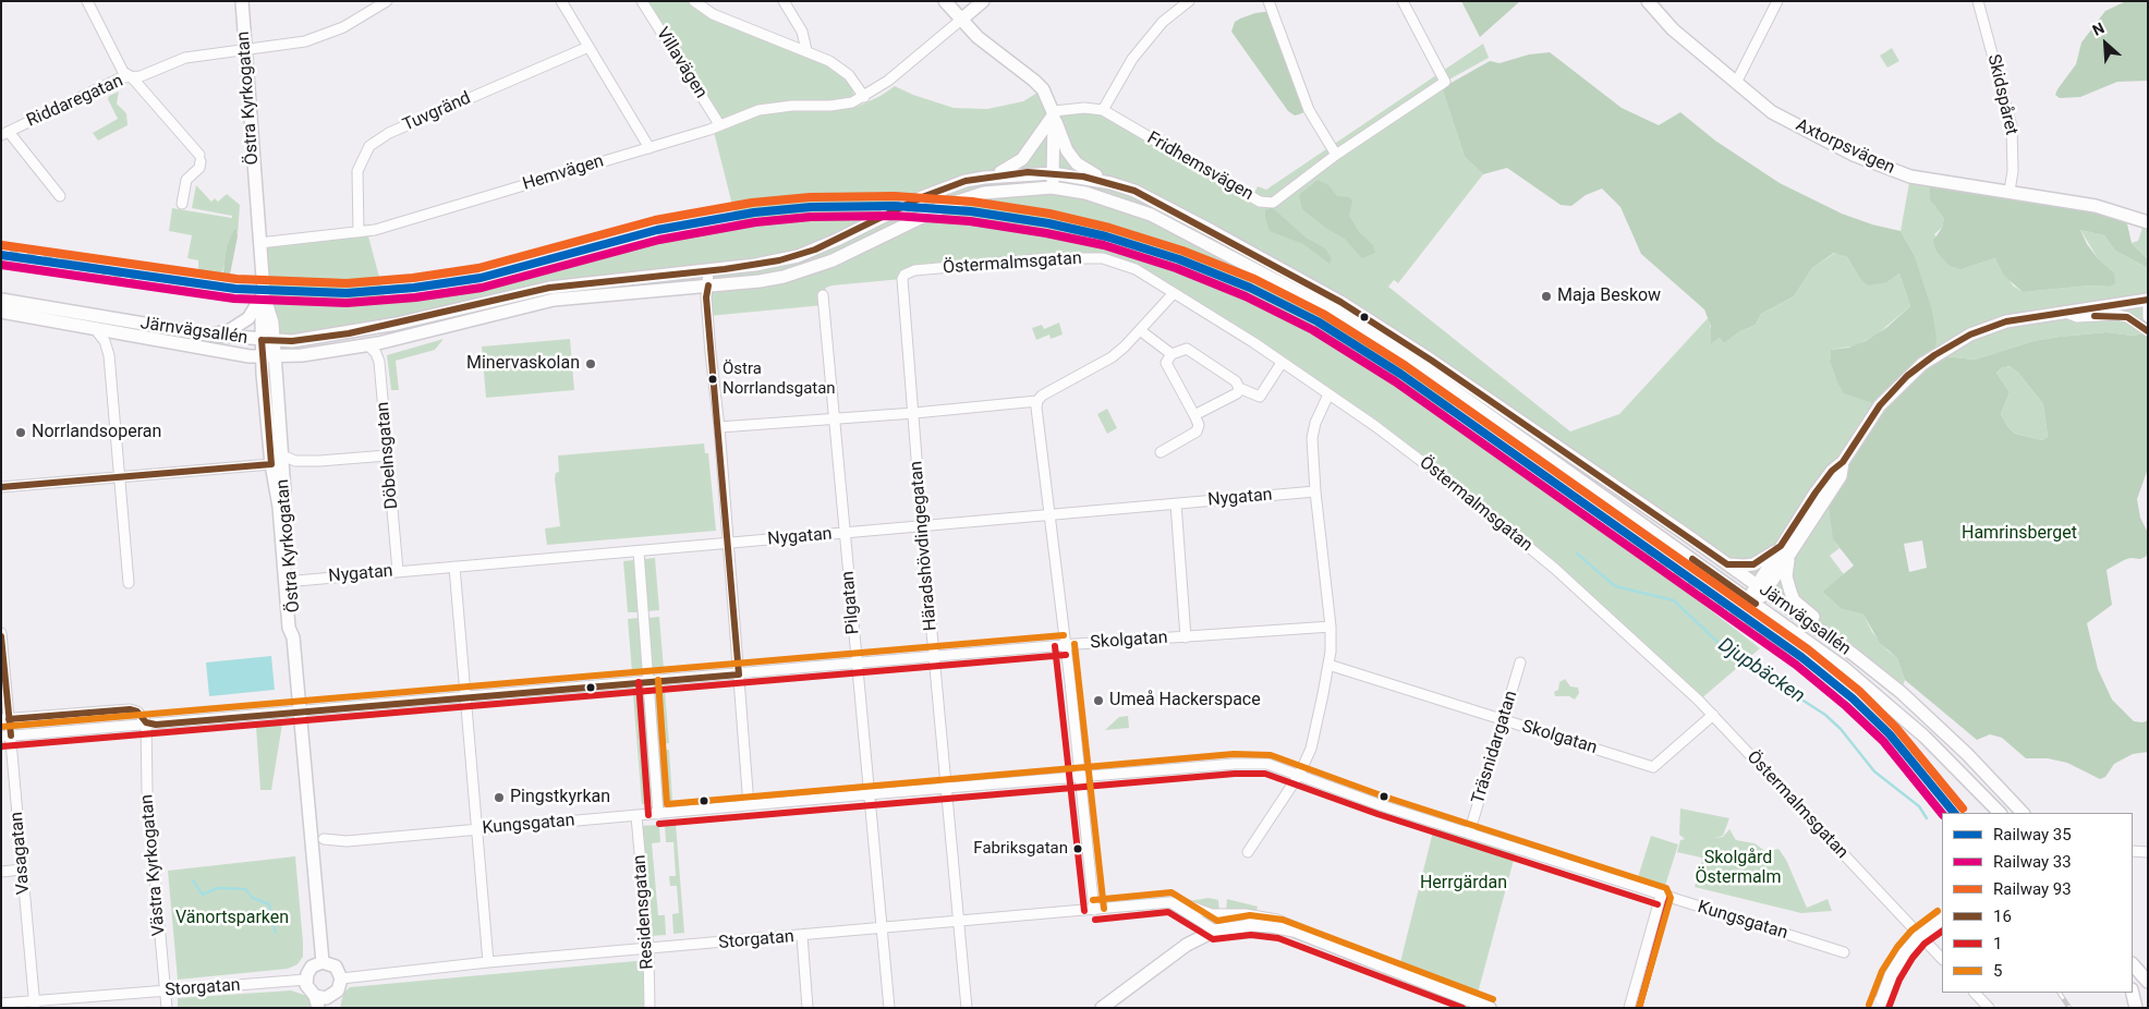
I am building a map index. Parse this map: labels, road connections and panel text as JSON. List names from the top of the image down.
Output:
{
  "streets": {
    "main road": [
      "Östra Kyrkogatan",
      "Axtorpsvägen",
      "Järnvägsallén",
      "Storgatan"
    ],
    "street": [
      "Villavägen",
      "Skidspåret",
      "Riddaregatan",
      "Tuvgränd",
      "Fridhemsvägen",
      "Hemvägen",
      "Östermalmsgatan",
      "Döbelnsgatan",
      "Nygatan",
      "Häradshövdingegatan",
      "Pilgatan",
      "Skolgatan",
      "Träsnidargatan",
      "Kungsgatan",
      "Vasagatan",
      "Västra Kyrkogatan",
      "Residensgatan"
    ]
  },
  "crossings": [
    ["Villavägen", "Hemvägen"],
    ["Skidspåret", "Axtorpsvägen"],
    ["Östra Kyrkogatan", "Riddaregatan"],
    ["Östra Kyrkogatan", "Hemvägen"],
    ["Östra Kyrkogatan", "Järnvägsallén"],
    ["Östra Kyrkogatan", "Nygatan"],
    ["Östra Kyrkogatan", "Skolgatan"],
    ["Östra Kyrkogatan", "Storgatan"],
    ["Tuvgränd", "Hemvägen"],
    ["Östermalmsgatan", "Häradshövdingegatan"],
    ["Östermalmsgatan", "Skolgatan"],
    ["Järnvägsallén", "Döbelnsgatan"],
    ["Döbelnsgatan", "Nygatan"],
    ["Nygatan", "Häradshövdingegatan"],
    ["Nygatan", "Pilgatan"],
    ["Häradshövdingegatan", "Skolgatan"],
    ["Häradshövdingegatan", "Kungsgatan"],
    ["Häradshövdingegatan", "Storgatan"],
    ["Pilgatan", "Skolgatan"],
    ["Pilgatan", "Kungsgatan"],
    ["Pilgatan", "Storgatan"],
    ["Skolgatan", "Träsnidargatan"],
    ["Skolgatan", "Vasagatan"],
    ["Skolgatan", "Västra Kyrkogatan"],
    ["Träsnidargatan", "Kungsgatan"],
    ["Kungsgatan", "Residensgatan"],
    ["Vasagatan", "Storgatan"],
    ["Västra Kyrkogatan", "Storgatan"],
    ["Residensgatan", "Storgatan"]
  ],
  "water": ["Djupbäcken"],
  "parks": [
    "Hamrinsberget",
    "Skolgård Östermalm",
    "Herrgärdan",
    "Vänortsparken"
  ],
  "places": [
    "Maja Beskow",
    "Minervaskolan",
    "Östra Norrlandsgatan",
    "Norrlandsoperan",
    "Umeå Hackerspace",
    "Pingstkyrkan",
    "Fabriksgatan"
  ],
  "lines": [
    "transit line 16",
    "rail line 93",
    "rail line 35",
    "rail line 33",
    "transit line 5",
    "transit line 1"
  ],
  "legend": [
    "Railway 35",
    "Railway 33",
    "Railway 93",
    "16",
    "1",
    "5"
  ],
  "north": "top left"
}
